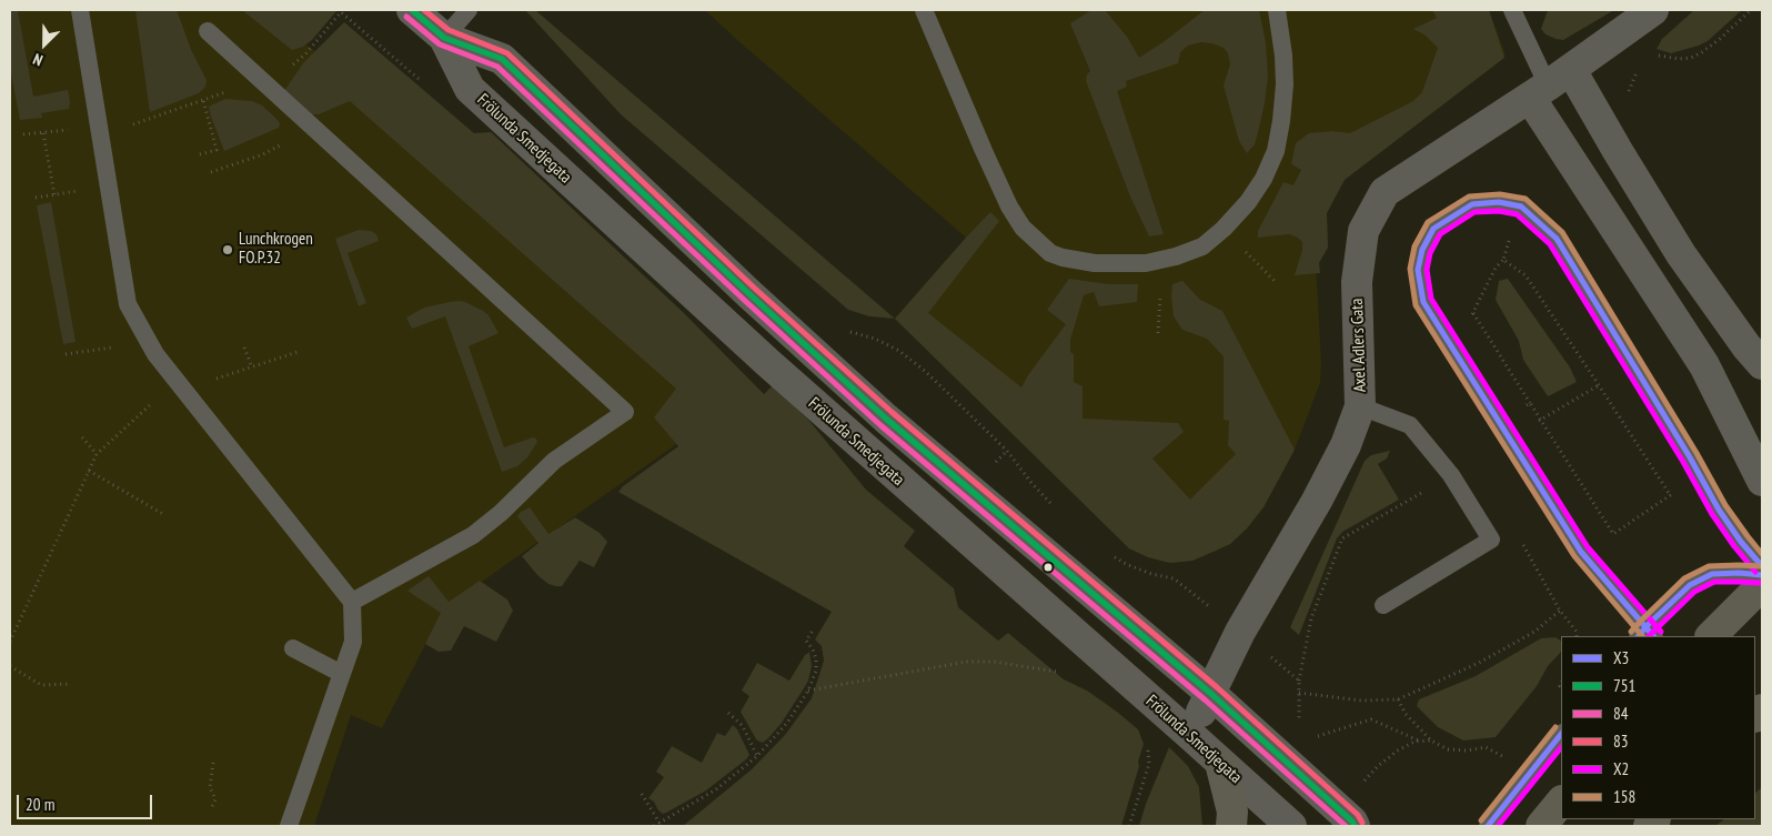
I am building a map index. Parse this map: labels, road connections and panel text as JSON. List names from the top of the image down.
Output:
{
  "streets": {
    "street": ["Frölunda Smedjegata", "Axel Adlers Gata"]
  },
  "crossings": [
    ["Frölunda Smedjegata", "Axel Adlers Gata"]
  ],
  "places": ["Lunchkrogen FO.P.32"],
  "lines": [
    "transit line 751",
    "transit line 83",
    "transit line 84",
    "transit line 158",
    "transit line X3",
    "transit line X2"
  ],
  "legend": [
    "X3",
    "751",
    "84",
    "83",
    "X2",
    "158"
  ],
  "scale_bar": "20 m",
  "north": "bottom left"
}
